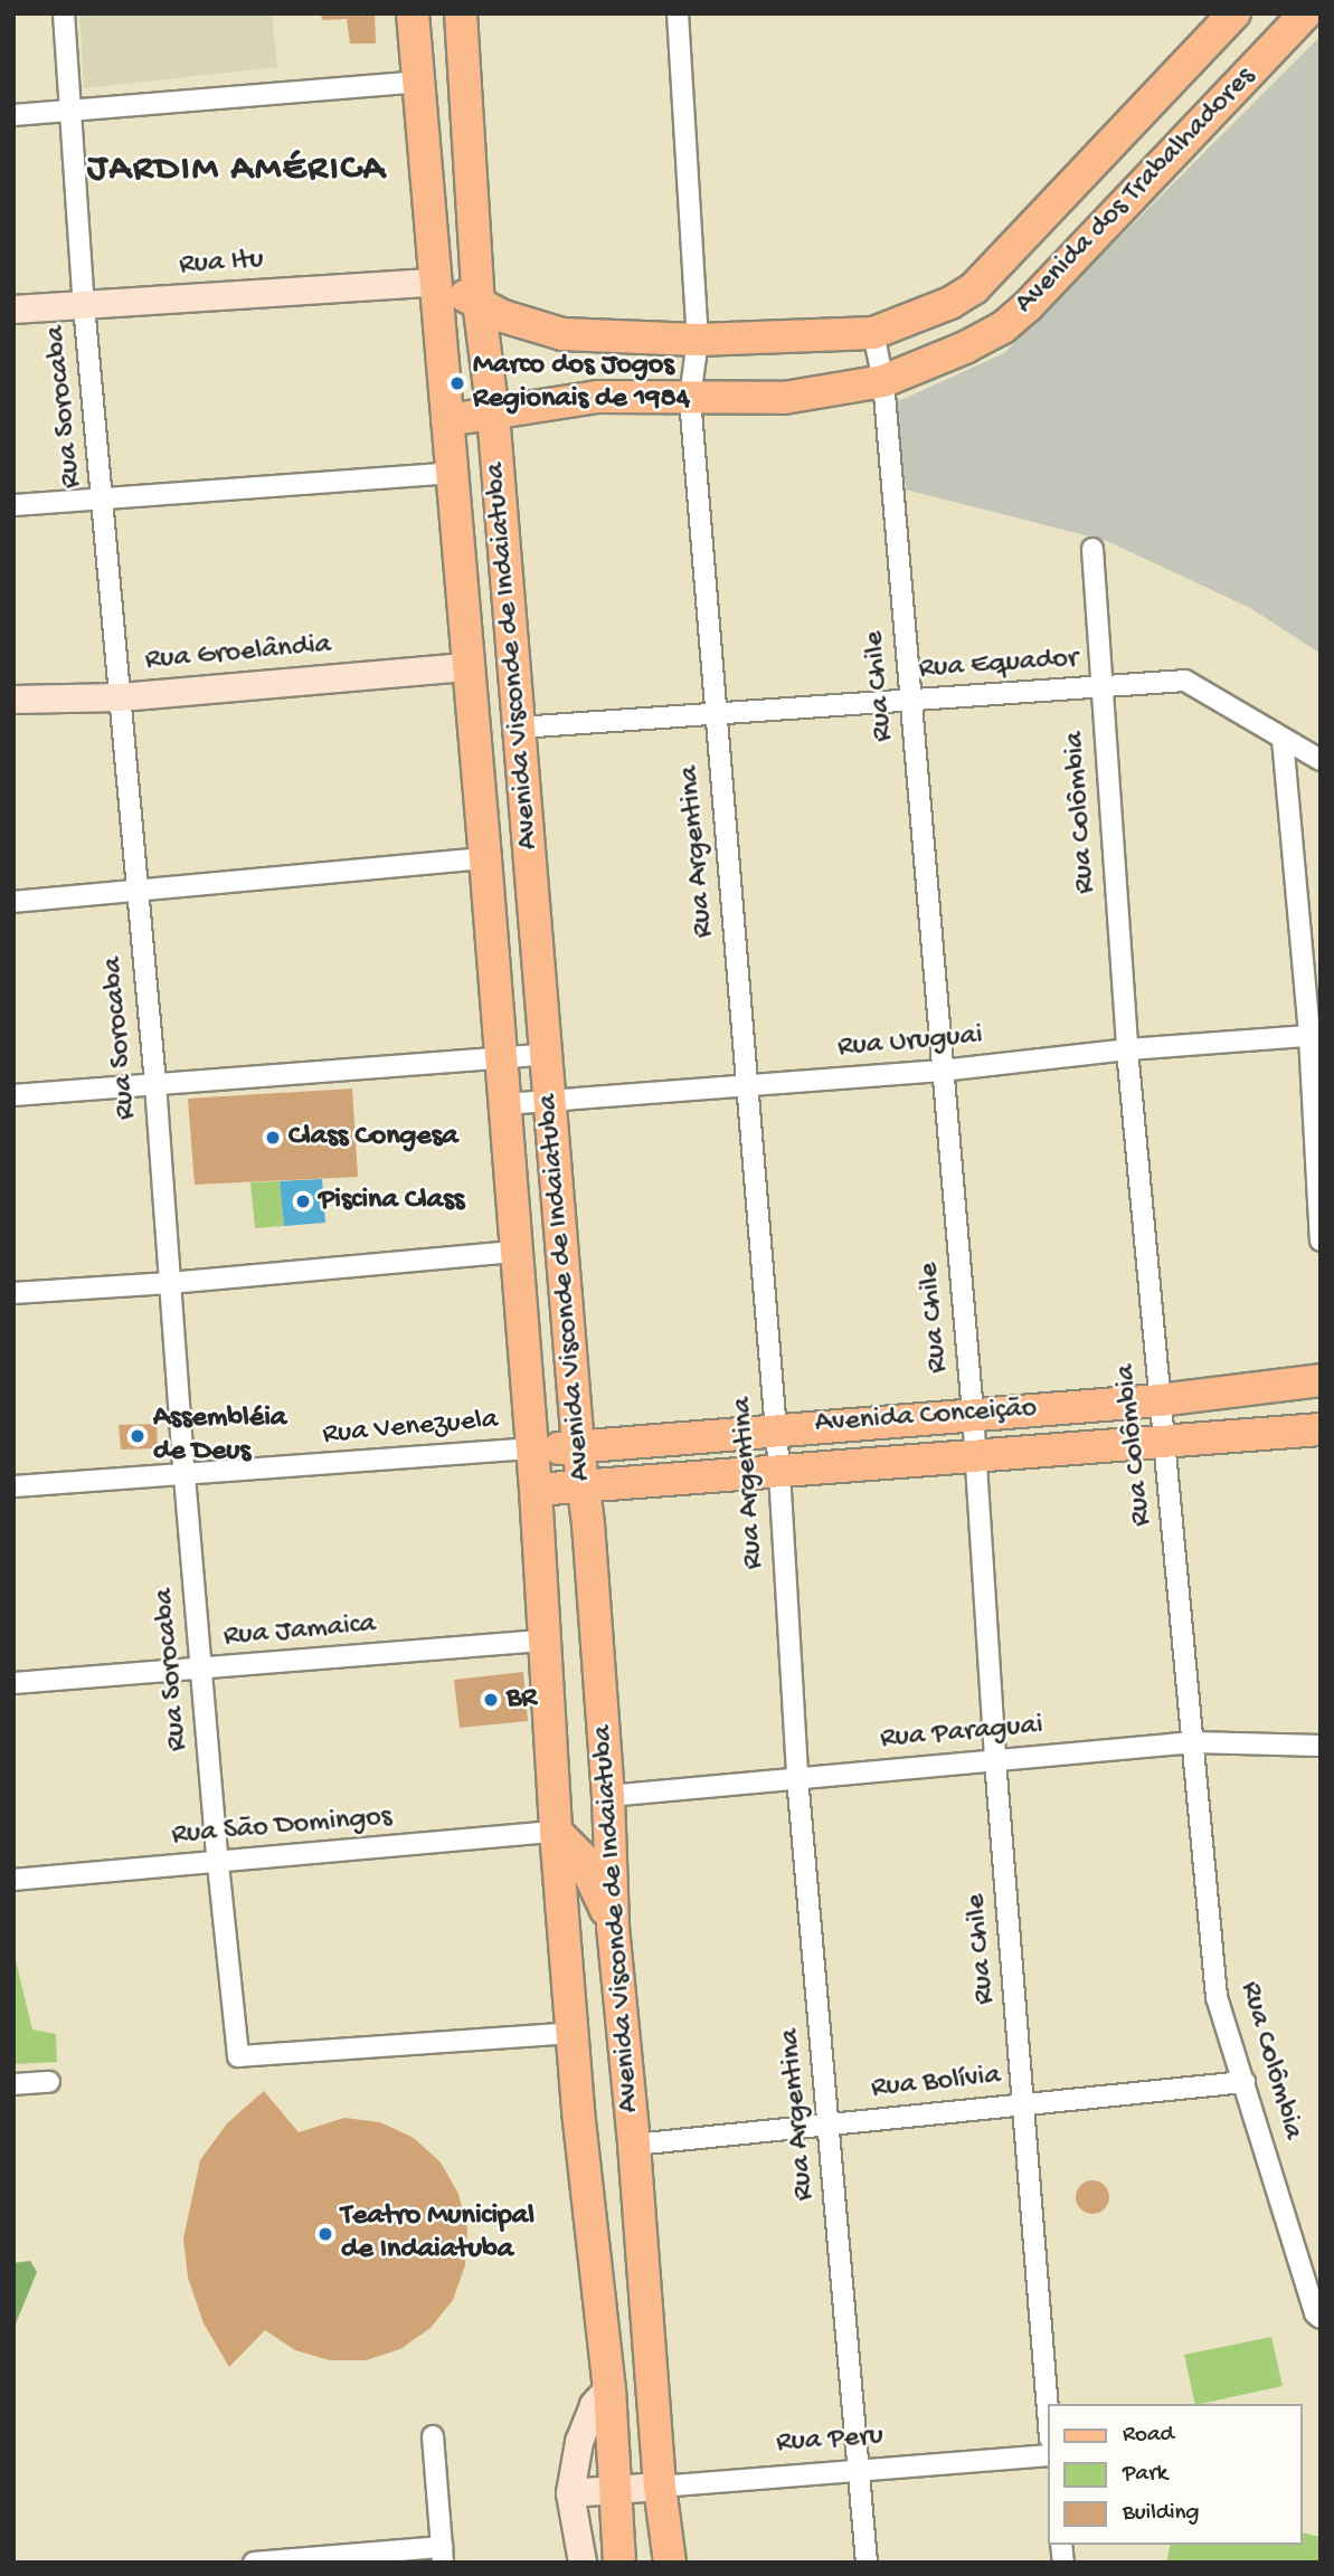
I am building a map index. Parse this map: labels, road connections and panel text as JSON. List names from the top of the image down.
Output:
{
  "streets": {
    "main road": ["Avenida dos Trabalhadores", "Avenida Visconde de Indaiatuba", "Avenida Conceição"],
    "street": [
      "Rua Itu",
      "Rua Sorocaba",
      "Rua Groelândia",
      "Rua Equador",
      "Rua Chile",
      "Rua Colômbia",
      "Rua Argentina",
      "Rua Uruguai",
      "Rua Venezuela",
      "Rua Jamaica",
      "Rua Paraguai",
      "Rua São Domingos",
      "Rua Bolívia",
      "Rua Peru"
    ]
  },
  "crossings": [
    ["Avenida dos Trabalhadores", "Rua Itu"],
    ["Avenida dos Trabalhadores", "Avenida Visconde de Indaiatuba"],
    ["Avenida dos Trabalhadores", "Rua Chile"],
    ["Avenida dos Trabalhadores", "Rua Argentina"],
    ["Rua Itu", "Rua Sorocaba"],
    ["Rua Itu", "Avenida Visconde de Indaiatuba"],
    ["Rua Sorocaba", "Rua Groelândia"],
    ["Rua Sorocaba", "Avenida Visconde de Indaiatuba"],
    ["Rua Sorocaba", "Rua Venezuela"],
    ["Rua Sorocaba", "Rua Jamaica"],
    ["Rua Sorocaba", "Rua São Domingos"],
    ["Rua Groelândia", "Avenida Visconde de Indaiatuba"],
    ["Avenida Visconde de Indaiatuba", "Rua Equador"],
    ["Avenida Visconde de Indaiatuba", "Rua Uruguai"],
    ["Avenida Visconde de Indaiatuba", "Avenida Conceição"],
    ["Avenida Visconde de Indaiatuba", "Rua Venezuela"],
    ["Avenida Visconde de Indaiatuba", "Rua Jamaica"],
    ["Avenida Visconde de Indaiatuba", "Rua Paraguai"],
    ["Avenida Visconde de Indaiatuba", "Rua São Domingos"],
    ["Avenida Visconde de Indaiatuba", "Rua Bolívia"],
    ["Avenida Visconde de Indaiatuba", "Rua Peru"],
    ["Rua Equador", "Rua Chile"],
    ["Rua Equador", "Rua Colômbia"],
    ["Rua Equador", "Rua Argentina"],
    ["Rua Chile", "Rua Uruguai"],
    ["Rua Chile", "Avenida Conceição"],
    ["Rua Chile", "Rua Paraguai"],
    ["Rua Chile", "Rua Bolívia"],
    ["Rua Colômbia", "Rua Uruguai"],
    ["Rua Colômbia", "Avenida Conceição"],
    ["Rua Colômbia", "Rua Paraguai"],
    ["Rua Colômbia", "Rua Bolívia"],
    ["Rua Argentina", "Rua Uruguai"],
    ["Rua Argentina", "Avenida Conceição"],
    ["Rua Argentina", "Rua Paraguai"],
    ["Rua Argentina", "Rua Bolívia"],
    ["Rua Argentina", "Rua Peru"],
    ["Avenida Conceição", "Rua Venezuela"]
  ],
  "districts": ["JARDIM AMÉRICA"],
  "places": [
    "Marco dos Jogos Regionais de 1984",
    "Class Congesa",
    "Piscina Class",
    "Assembléia de Deus",
    "BR",
    "Teatro Municipal de Indaiatuba"
  ],
  "legend": ["Road", "Park", "Building"]
}
